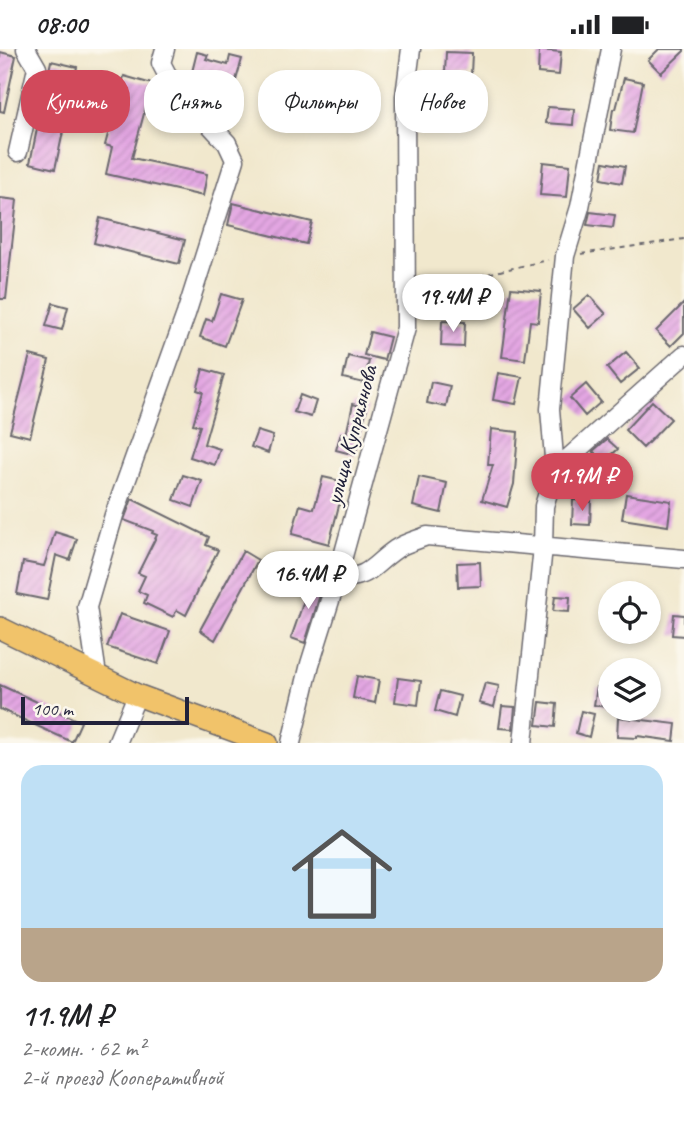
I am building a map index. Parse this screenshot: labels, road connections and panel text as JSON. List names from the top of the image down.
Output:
{
  "streets": {
    "street": ["улица Куприянова"]
  },
  "scale_bar": "100 m",
  "page": {
    "status": "08:00",
    "chip": [
      "Купить",
      "Снять",
      "Фильтры",
      "Новое"
    ],
    "price": ["19.4M ₽", "11.9M ₽", "16.4M ₽"],
    "scale": "100 m",
    "list": [
      {
        "name": "11.9M ₽",
        "note": "2-комн. · 62 m² · 2-й проезд Кооперативной"
      }
    ]
  }
}
